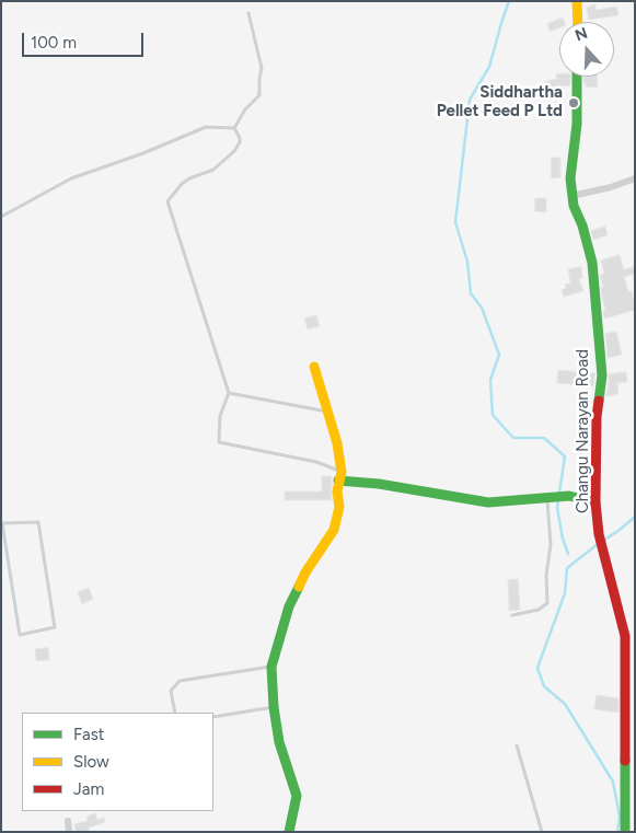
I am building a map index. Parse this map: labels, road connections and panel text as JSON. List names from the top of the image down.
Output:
{
  "streets": {
    "main road": ["Changu Narayan Road"]
  },
  "places": ["Siddhartha Pellet Feed P Ltd"],
  "legend": ["Fast", "Slow", "Jam"],
  "scale_bar": "100 m",
  "north": "top"
}
